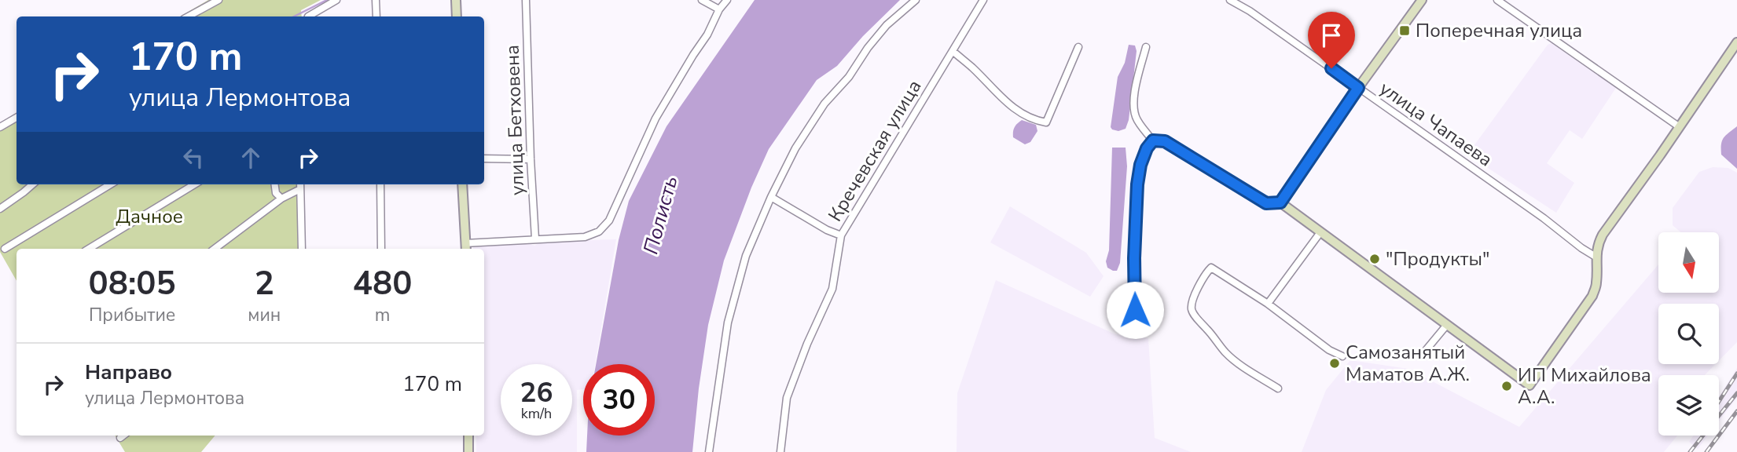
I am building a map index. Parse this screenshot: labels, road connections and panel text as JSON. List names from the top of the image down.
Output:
{
  "streets": {
    "street": ["улица Бетховена", "улица Чапаева", "Кречевская улица"]
  },
  "water": ["Полисть"],
  "parks": ["Дачное"],
  "places": {
    "transit": ["Поперечная улица"],
    "other": ["\"Продукты\"", "Самозанятый Маматов А.Ж.", "ИП Михайлова А.А."]
  },
  "north": "bottom",
  "page": {
    "turn": ["170 m", "улица Лермонтова"],
    "eta": [
      "08:05",
      "Прибытие",
      "2",
      "мин",
      "480",
      "m"
    ],
    "list": [
      {
        "name": "Направо",
        "note": "улица Лермонтова",
        "value": "170 m"
      }
    ],
    "speed": "26 km/h",
    "limit": "30"
  }
}
